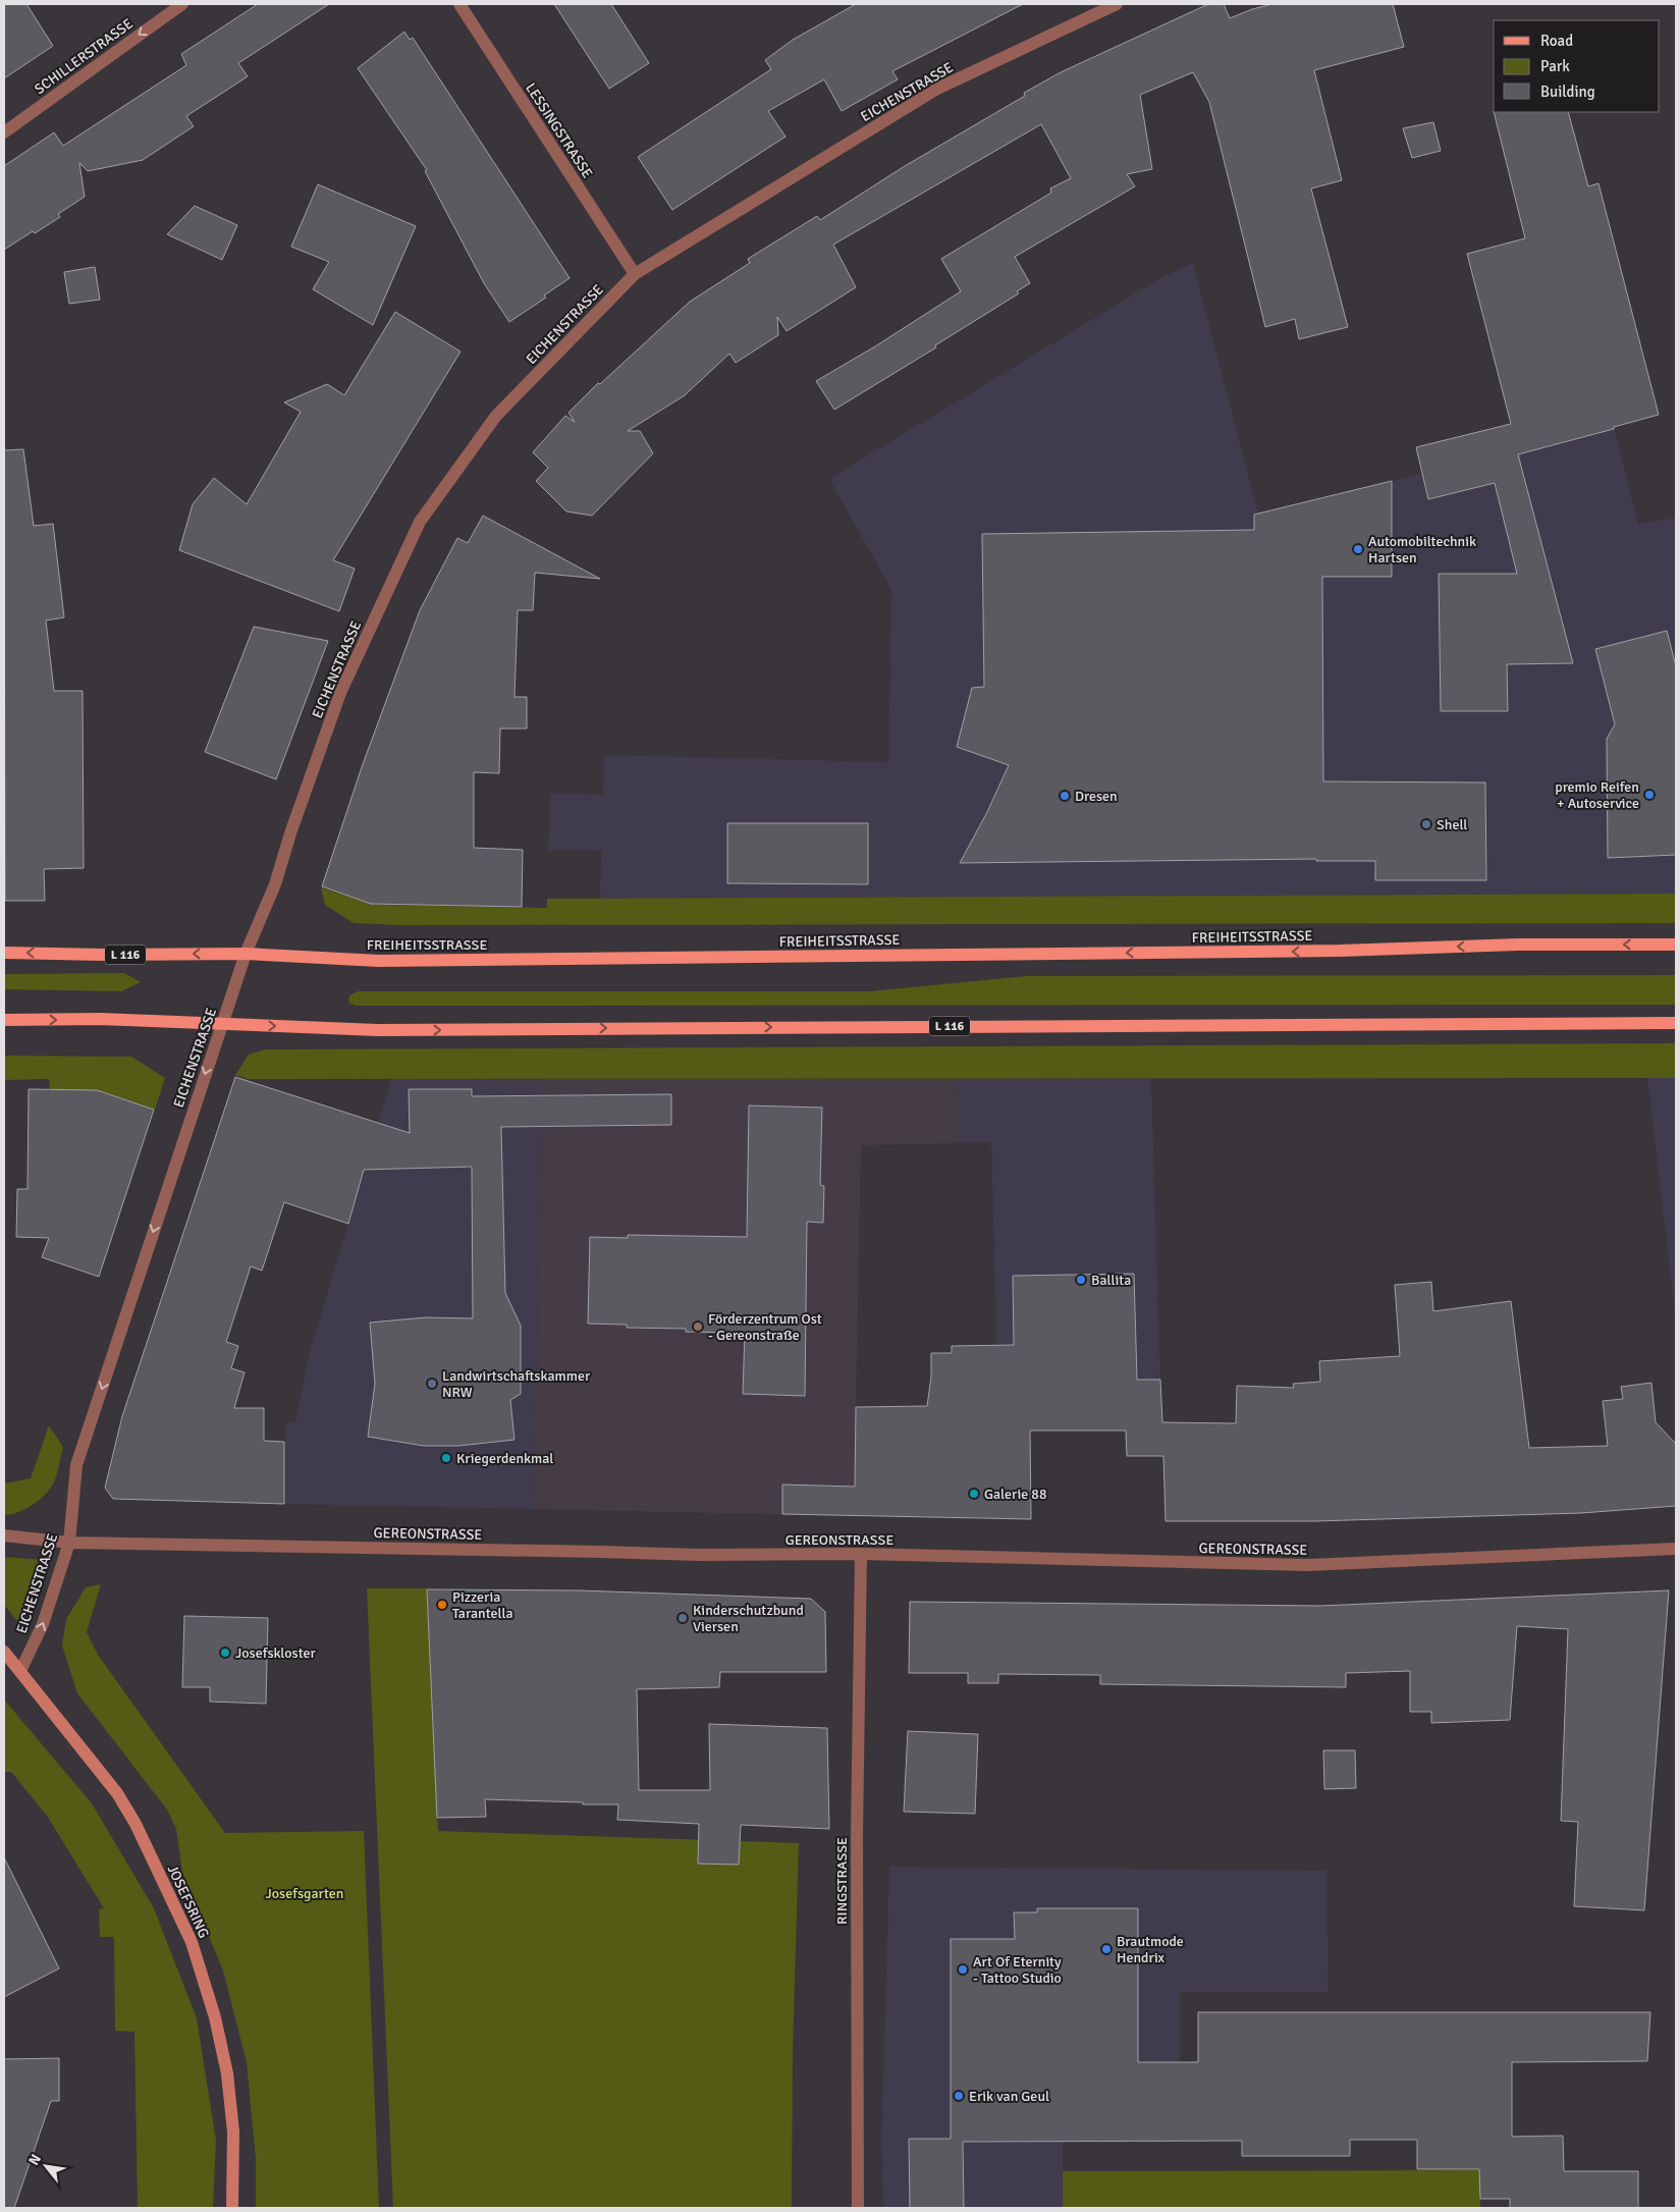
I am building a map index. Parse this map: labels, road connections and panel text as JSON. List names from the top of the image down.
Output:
{
  "streets": {
    "main road": ["FREIHEITSSTRASSE", "L 116", "JOSEFSRING"],
    "street": [
      "SCHILLERSTRASSE",
      "EICHENSTRASSE",
      "LESSINGSTRASSE",
      "GEREONSTRASSE",
      "RINGSTRASSE"
    ]
  },
  "crossings": [
    ["EICHENSTRASSE", "LESSINGSTRASSE"],
    ["EICHENSTRASSE", "FREIHEITSSTRASSE"],
    ["EICHENSTRASSE", "L 116"],
    ["EICHENSTRASSE", "GEREONSTRASSE"],
    ["EICHENSTRASSE", "JOSEFSRING"],
    ["GEREONSTRASSE", "RINGSTRASSE"]
  ],
  "one_way": ["SCHILLERSTRASSE"],
  "parks": ["Josefsgarten"],
  "places": [
    "Automobiltechnik Hartsen",
    "premio Reifen + Autoservice",
    "Dresen",
    "Shell",
    "Ballita",
    "Förderzentrum Ost - Gereonstraße",
    "Landwirtschaftskammer NRW",
    "Kriegerdenkmal",
    "Galerie 88",
    "Pizzeria Tarantella",
    "Kinderschutzbund Viersen",
    "Josefskloster",
    "Brautmode Hendrix",
    "Art Of Eternity - Tattoo Studio",
    "Erik van Geul"
  ],
  "legend": ["Road", "Park", "Building"],
  "north": "top left"
}
